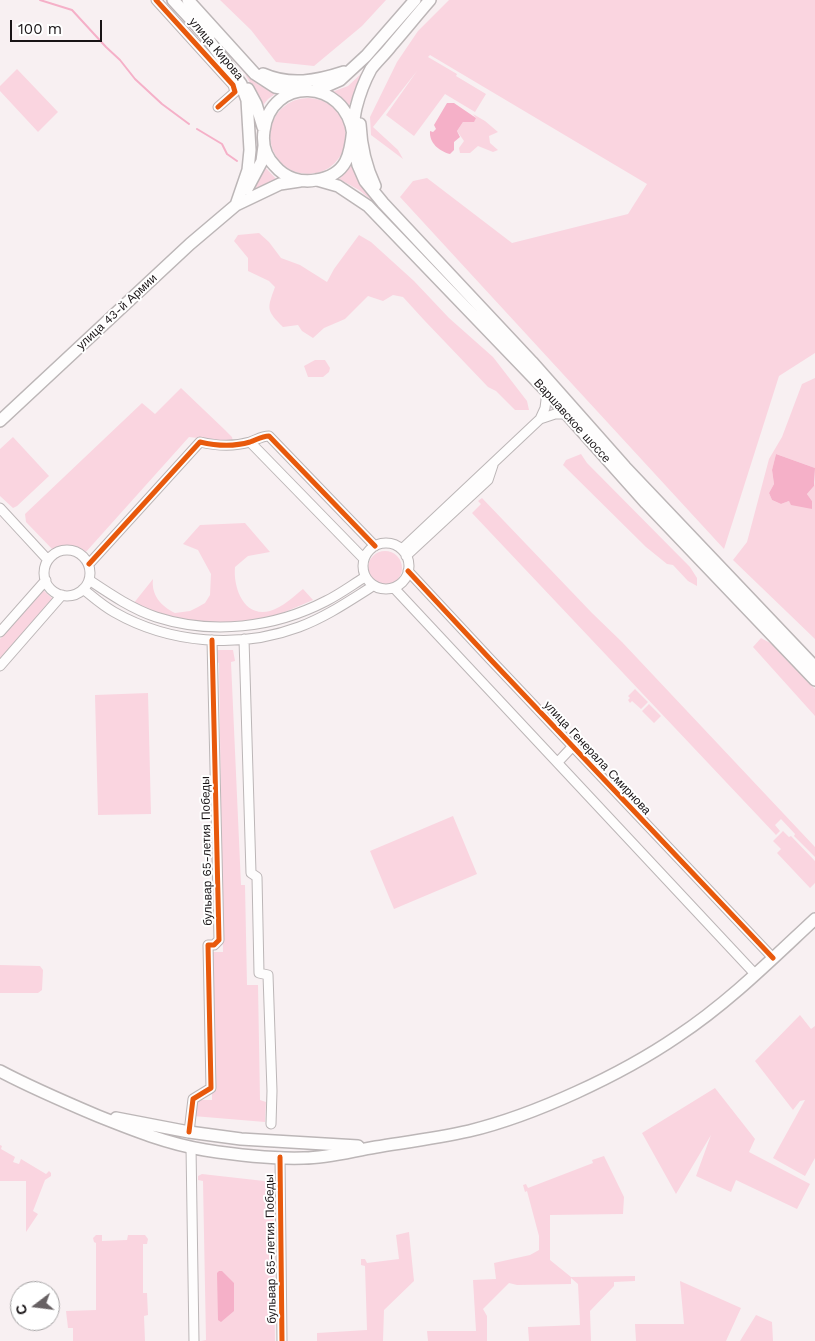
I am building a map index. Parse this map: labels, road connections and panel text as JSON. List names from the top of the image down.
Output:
{
  "streets": {
    "main road": ["улица Кирова", "улица 43-й Армии", "Варшавское шоссе"],
    "street": ["улица Генерала Смирнова", "бульвар 65-летия Победы"]
  },
  "crossings": [
    ["улица Кирова", "улица 43-й Армии"],
    ["улица Кирова", "Варшавское шоссе"],
    ["улица 43-й Армии", "Варшавское шоссе"]
  ],
  "scale_bar": "100 m",
  "north": "left"
}
